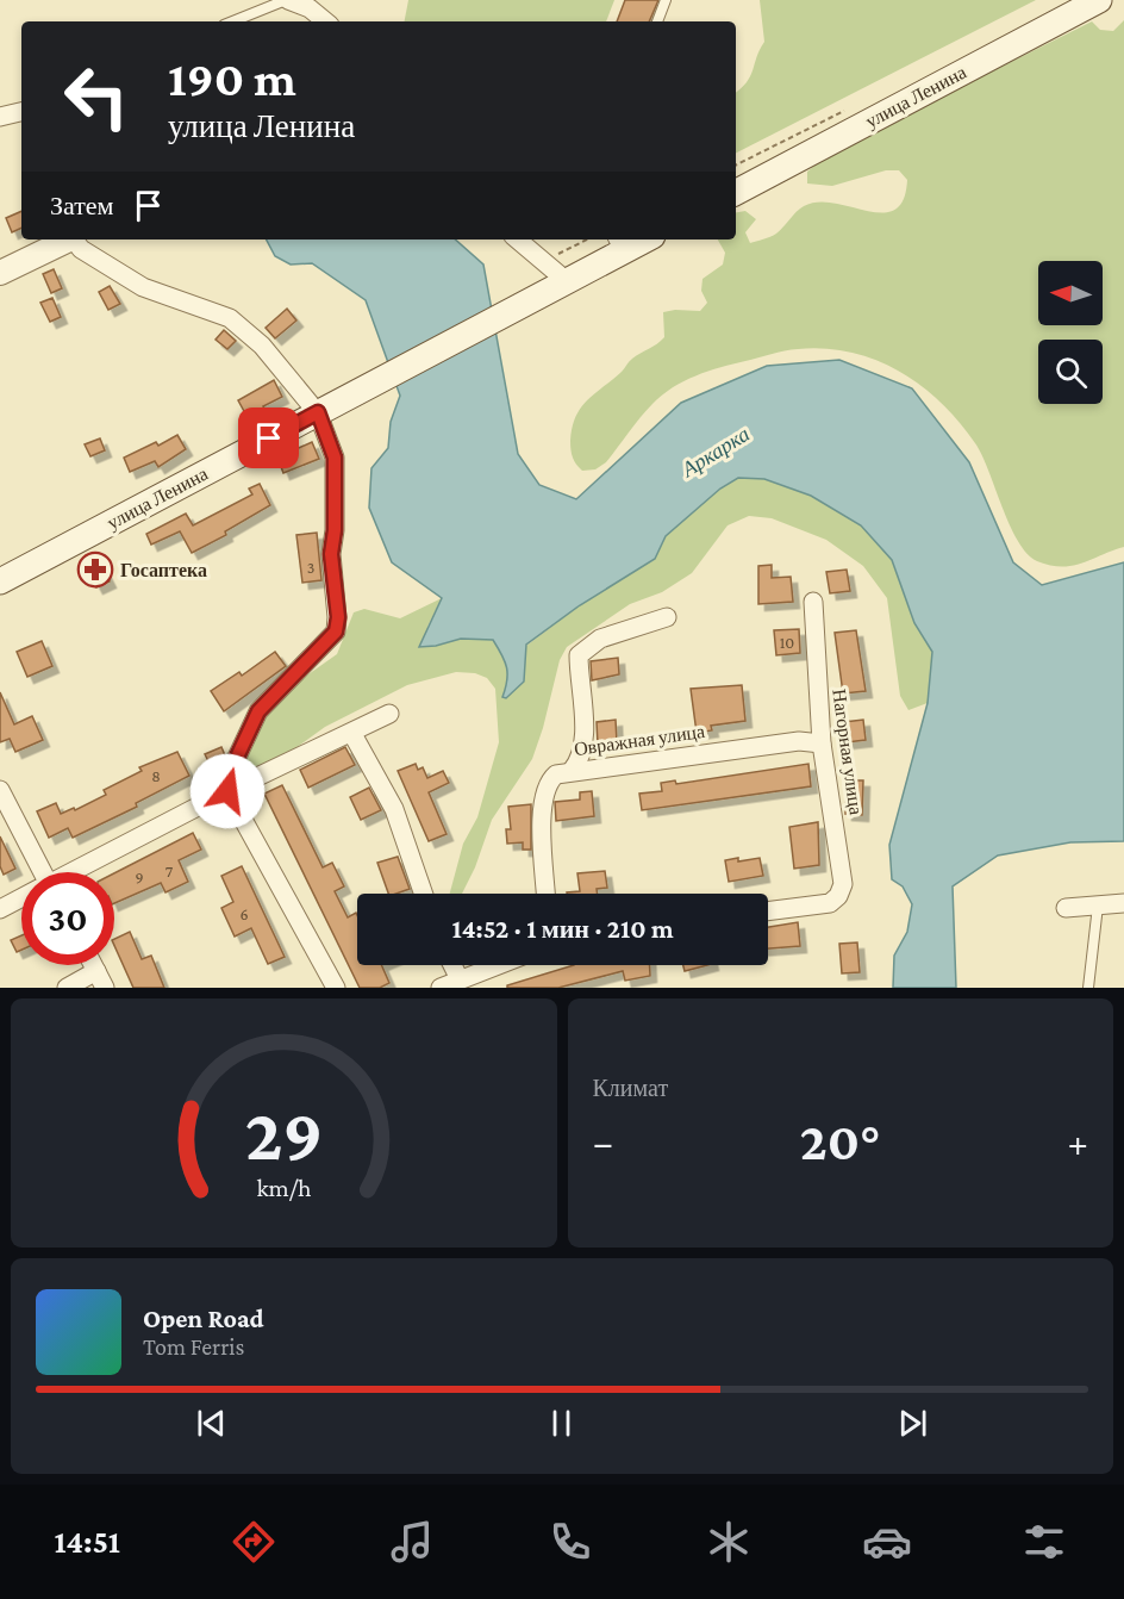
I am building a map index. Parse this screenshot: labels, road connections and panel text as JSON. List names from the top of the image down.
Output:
{
  "streets": {
    "main road": ["улица Ленина"],
    "street": ["Овражная улица", "Нагорная улица"]
  },
  "crossings": [
    ["Овражная улица", "Нагорная улица"]
  ],
  "water": ["Аркарка"],
  "places": {
    "pharmacy": ["Госаптека"]
  },
  "house_numbers": [
    "3",
    "10",
    "8",
    "7",
    "9",
    "6"
  ],
  "north": "left",
  "page": {
    "turn": ["190 m", "улица Ленина"],
    "then": "Затем",
    "limit": "30",
    "trip": "14:52 · 1 мин · 210 m",
    "tile": "Климат",
    "heat": ["−", "20°", "+"],
    "song": ["Open Road", "Tom Ferris"],
    "tabs": "14:51",
    "gauge": ["29", "km/h"]
  }
}
